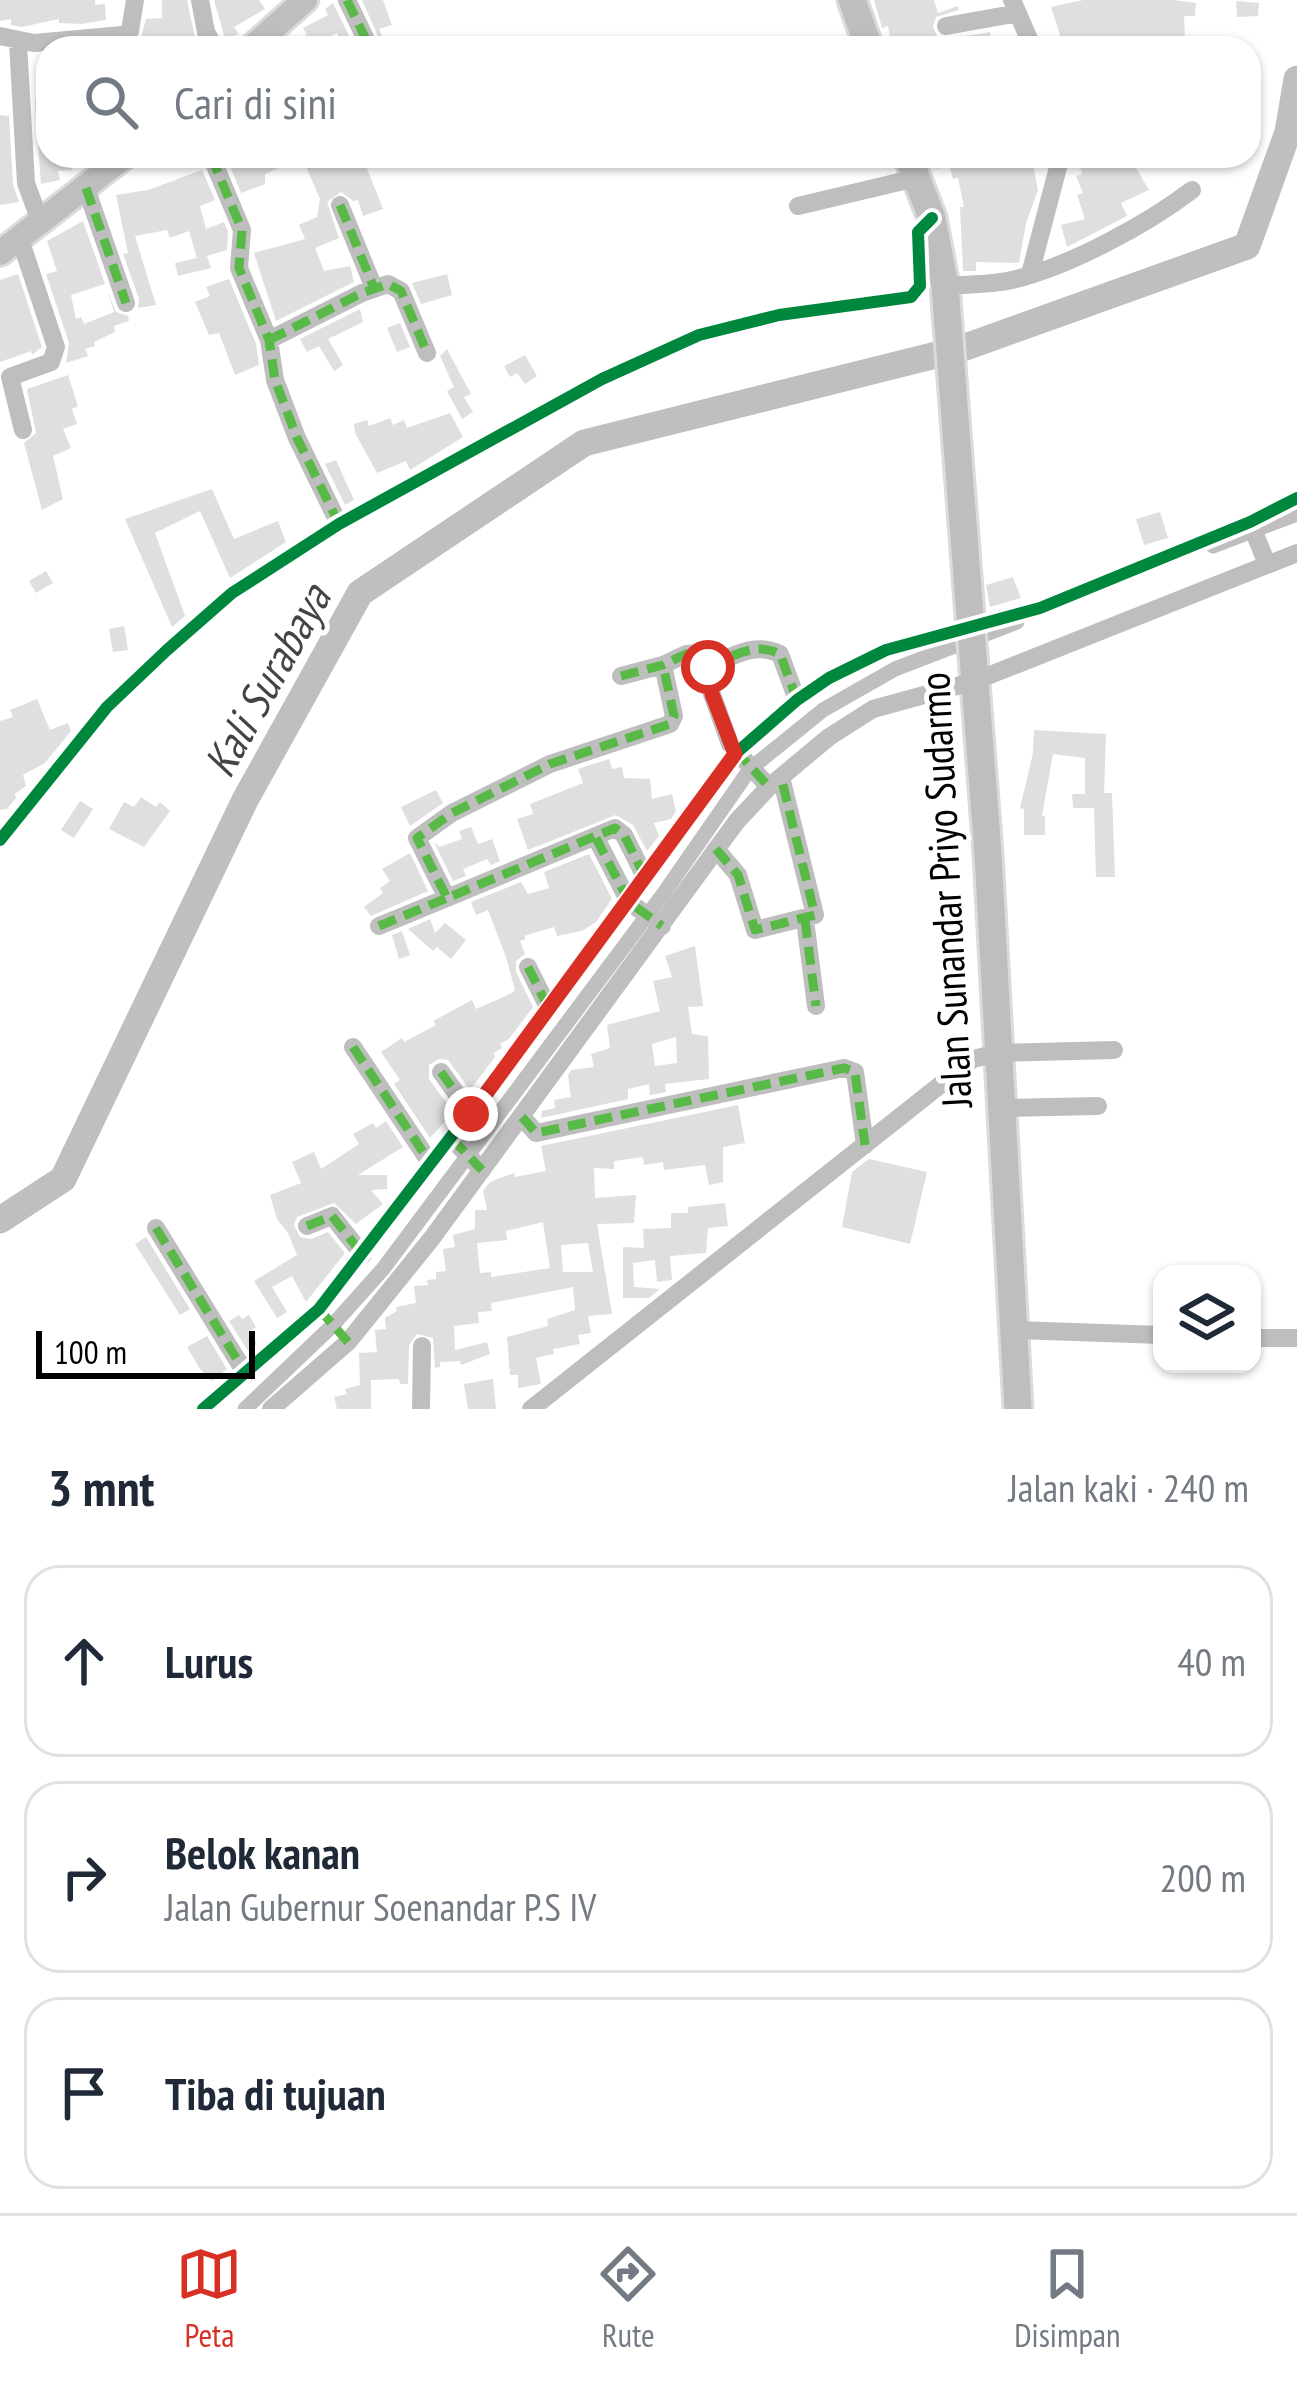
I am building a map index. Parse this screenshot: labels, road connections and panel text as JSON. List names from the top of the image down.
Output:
{
  "streets": {
    "highway": ["Jalan Sunandar Priyo Sudarmo"]
  },
  "water": ["Kali Surabaya"],
  "scale_bar": "100 m",
  "page": {
    "search": "Cari di sini",
    "scale": "100 m",
    "heading": ["3 mnt", "Jalan kaki · 240 m"],
    "list": [
      ["Lurus", "40 m"],
      ["Belok kanan", "Jalan Gubernur Soenandar P.S IV", "200 m"],
      "Tiba di tujuan"
    ],
    "nav": ["Peta", "Rute", "Disimpan"]
  }
}
